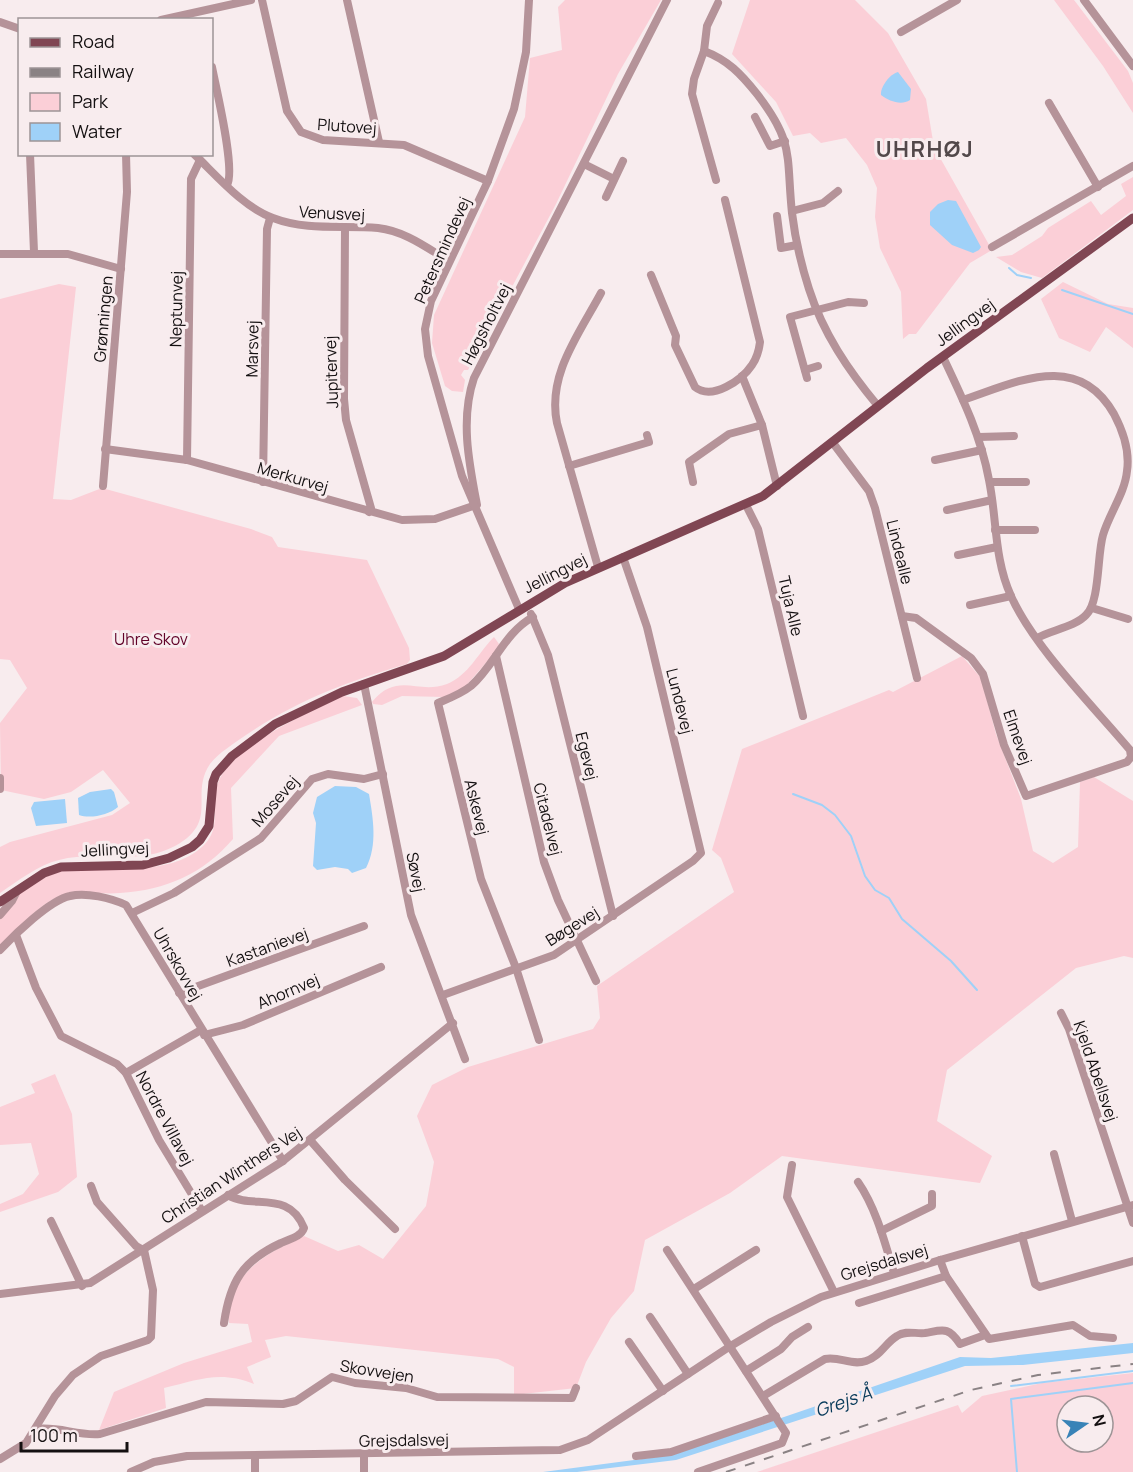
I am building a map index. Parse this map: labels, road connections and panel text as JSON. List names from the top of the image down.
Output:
{
  "streets": {
    "main road": ["Jellingvej"],
    "street": [
      "Plutovej",
      "Venusvej",
      "Petersmindevej",
      "Neptunvej",
      "Grønningen",
      "Høgsholtvej",
      "Marsvej",
      "Jupitervej",
      "Merkurvej",
      "Lindealle",
      "Tuja Alle",
      "Lundevej",
      "Elmevej",
      "Egevej",
      "Mosevej",
      "Askevej",
      "Citadelvej",
      "Søvej",
      "Bøgevej",
      "Kastanievej",
      "Uhrskovvej",
      "Ahornvej",
      "Kjeld Abellsvej",
      "Nordre Villavej",
      "Christian Winthers Vej",
      "Grejsdalsvej",
      "Skovvejen"
    ]
  },
  "crossings": [
    ["Plutovej", "Petersmindevej"],
    ["Venusvej", "Petersmindevej"],
    ["Venusvej", "Neptunvej"],
    ["Venusvej", "Marsvej"],
    ["Venusvej", "Jupitervej"],
    ["Petersmindevej", "Jellingvej"],
    ["Petersmindevej", "Høgsholtvej"],
    ["Petersmindevej", "Merkurvej"],
    ["Petersmindevej", "Egevej"],
    ["Neptunvej", "Merkurvej"],
    ["Grønningen", "Merkurvej"],
    ["Jellingvej", "Lindealle"],
    ["Jellingvej", "Tuja Alle"],
    ["Jellingvej", "Lundevej"],
    ["Jellingvej", "Egevej"],
    ["Jellingvej", "Søvej"],
    ["Høgsholtvej", "Merkurvej"],
    ["Marsvej", "Merkurvej"],
    ["Jupitervej", "Merkurvej"],
    ["Lindealle", "Elmevej"],
    ["Lundevej", "Bøgevej"],
    ["Egevej", "Askevej"],
    ["Egevej", "Bøgevej"],
    ["Mosevej", "Søvej"],
    ["Mosevej", "Uhrskovvej"],
    ["Askevej", "Citadelvej"],
    ["Askevej", "Bøgevej"],
    ["Citadelvej", "Bøgevej"],
    ["Søvej", "Bøgevej"],
    ["Søvej", "Christian Winthers Vej"],
    ["Kastanievej", "Uhrskovvej"],
    ["Uhrskovvej", "Ahornvej"],
    ["Uhrskovvej", "Christian Winthers Vej"],
    ["Ahornvej", "Nordre Villavej"],
    ["Kjeld Abellsvej", "Grejsdalsvej"],
    ["Nordre Villavej", "Christian Winthers Vej"]
  ],
  "districts": ["UHRHØJ"],
  "water": ["Grejs Å"],
  "parks": ["Uhre Skov"],
  "legend": [
    "Road",
    "Railway",
    "Park",
    "Water"
  ],
  "scale_bar": "100 m",
  "north": "right"
}
